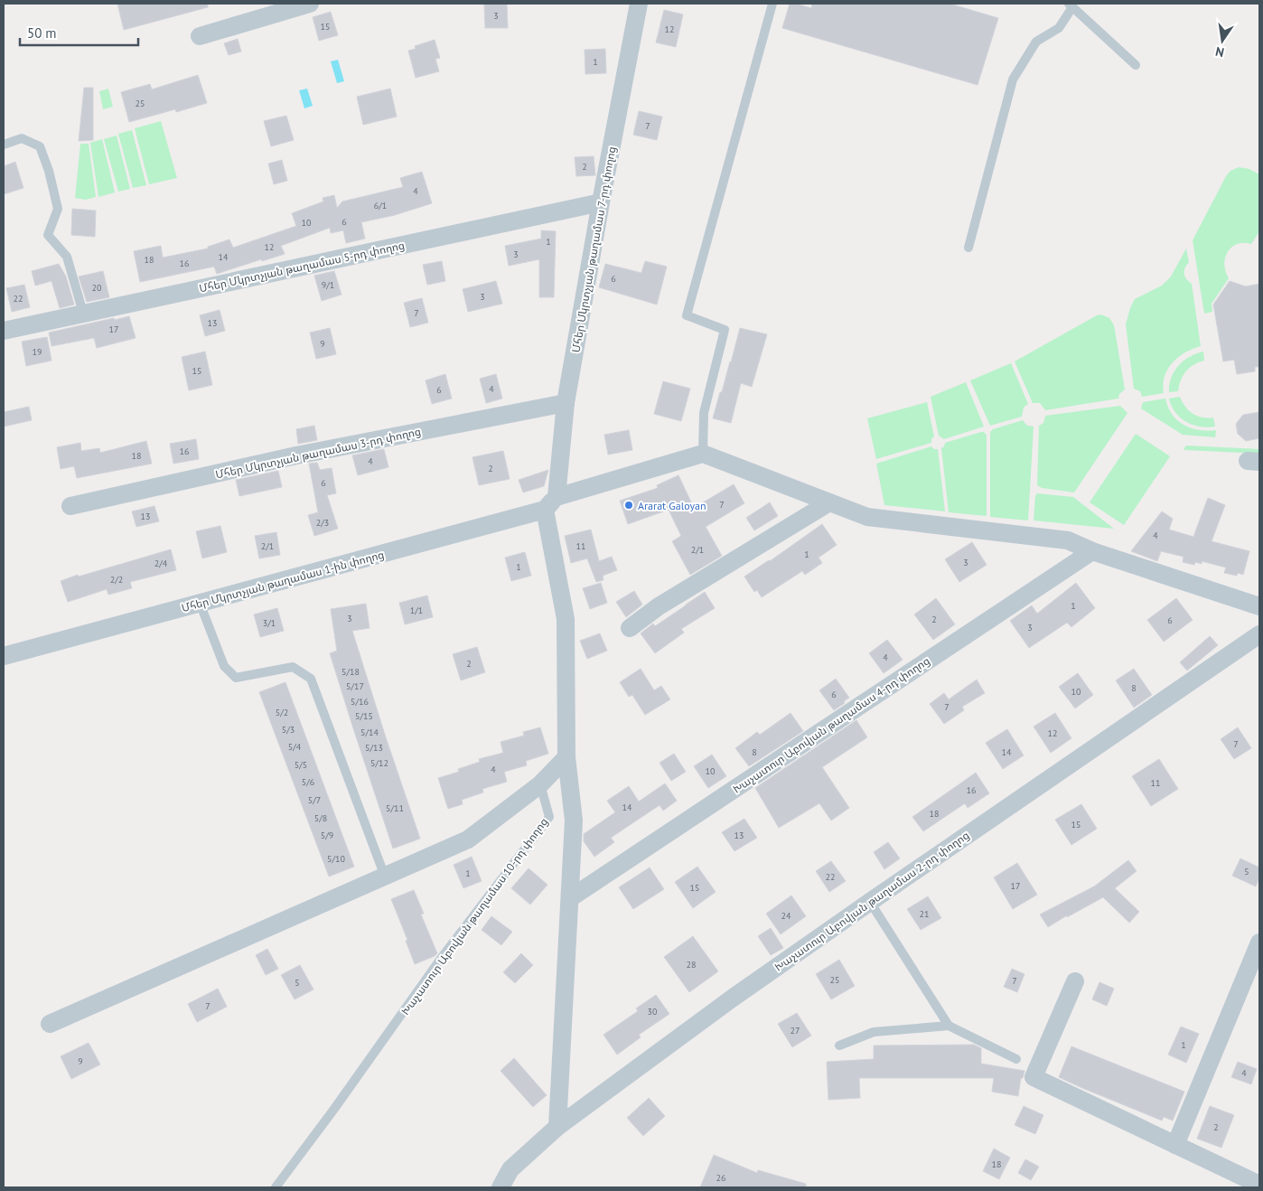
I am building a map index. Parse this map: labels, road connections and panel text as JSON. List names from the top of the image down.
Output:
{
  "streets": {
    "street": [
      "Մհեր Մկրտչյան թաղամաս 7-րդ փողոց",
      "Մհեր Մկրտչյան թաղամաս 5-րդ փողոց",
      "Մհեր Մկրտչյան թաղամաս 3-րդ փողոց",
      "Մհեր Մկրտչյան թաղամաս 1-ին փողոց",
      "Խաչատուր Աբովյան թաղամաս 4-րդ փողոց",
      "Խաչատուր Աբովյան թաղամաս 2-րդ փողոց"
    ],
    "lane": ["Խաչատուր Աբովյան թաղամաս 10-րդ փողոց"]
  },
  "crossings": [
    ["Մհեր Մկրտչյան թաղամաս 7-րդ փողոց", "Մհեր Մկրտչյան թաղամաս 5-րդ փողոց"],
    ["Մհեր Մկրտչյան թաղամաս 7-րդ փողոց", "Մհեր Մկրտչյան թաղամաս 3-րդ փողոց"],
    ["Մհեր Մկրտչյան թաղամաս 7-րդ փողոց", "Մհեր Մկրտչյան թաղամաս 1-ին փողոց"]
  ],
  "places": ["Ararat Galoyan"],
  "house_numbers": [
    "3",
    "15",
    "12",
    "1",
    "25",
    "7",
    "2",
    "4",
    "6/1",
    "6",
    "10",
    "1",
    "12",
    "3",
    "14",
    "18",
    "16",
    "6",
    "9/1",
    "20",
    "3",
    "22",
    "7",
    "13",
    "17",
    "9",
    "19",
    "15",
    "4",
    "6",
    "16",
    "18",
    "4",
    "2",
    "6",
    "7",
    "13",
    "2/3",
    "4",
    "2/1",
    "11",
    "2/1",
    "1",
    "3",
    "2/4",
    "1",
    "2/2",
    "1",
    "1/1",
    "3",
    "2",
    "6",
    "3/1",
    "3",
    "4",
    "2",
    "5/18",
    "5/17",
    "8",
    "10",
    "6",
    "5/16",
    "7",
    "5/2",
    "5/15",
    "5/3",
    "5/14",
    "12",
    "7",
    "5/4",
    "5/13",
    "8",
    "14",
    "5/12",
    "5/5",
    "4",
    "10",
    "5/6",
    "11",
    "16",
    "5/7",
    "14",
    "5/11",
    "18",
    "5/8",
    "15",
    "5/9",
    "13",
    "5/10",
    "5",
    "1",
    "22",
    "17",
    "15",
    "21",
    "24",
    "28",
    "25",
    "7",
    "5",
    "7",
    "30",
    "27",
    "1",
    "9",
    "4",
    "2",
    "18",
    "26"
  ],
  "scale_bar": "50 m",
  "north": "bottom"
}
